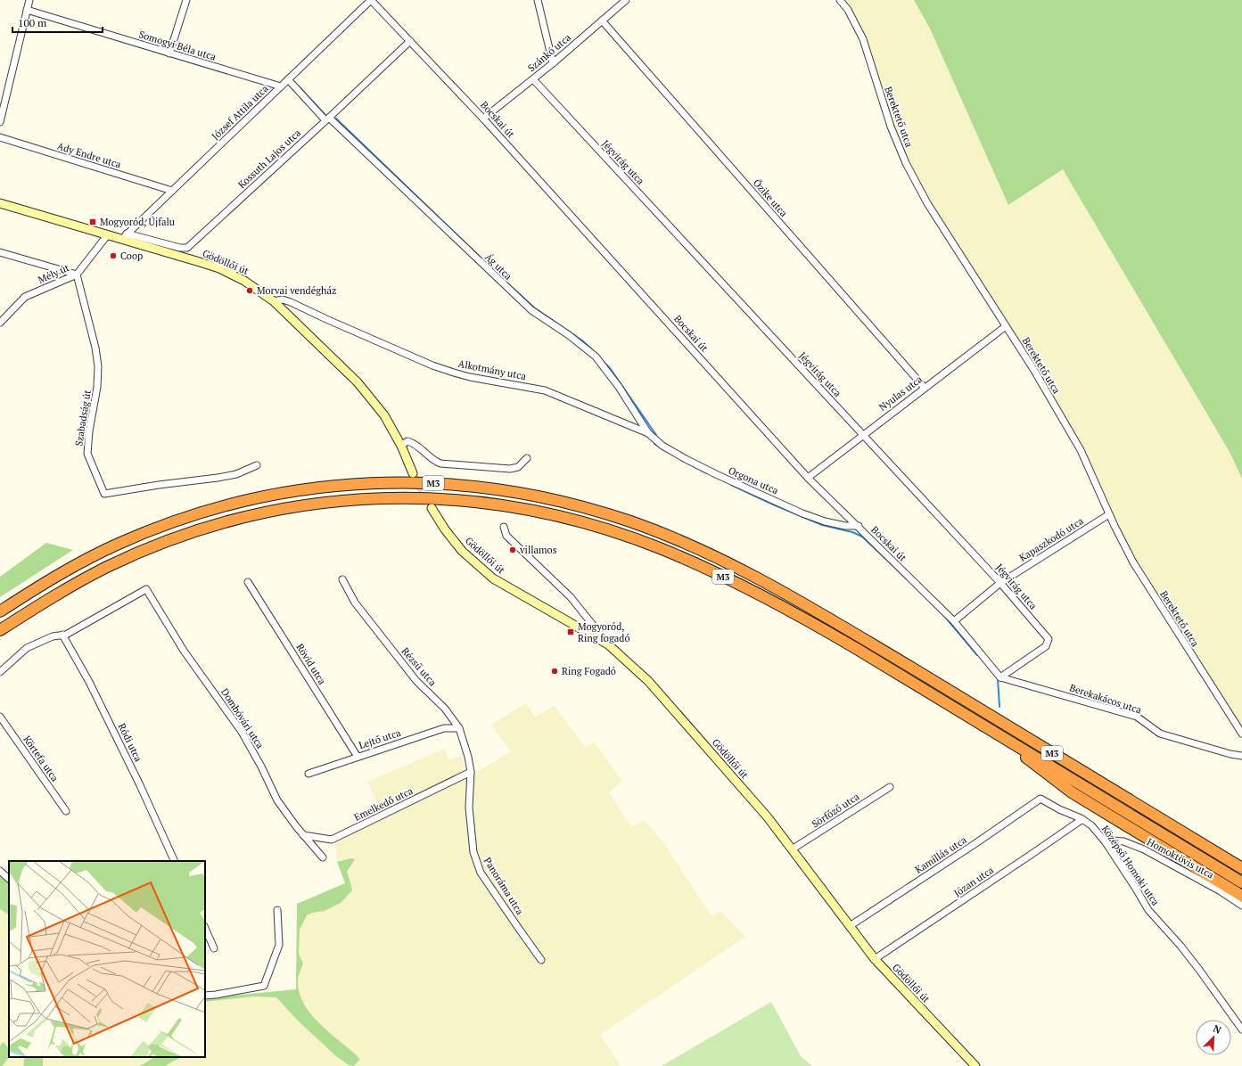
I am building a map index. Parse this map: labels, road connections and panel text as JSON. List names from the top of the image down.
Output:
{
  "streets": {
    "highway": ["M3"],
    "main road": ["Gödöllői út"],
    "street": [
      "Somogyi Béla utca",
      "Szánkó utca",
      "József Attila utca",
      "Berektető utca",
      "Bocskai út",
      "Ady Endre utca",
      "Kossuth Lajos utca",
      "Jégvirág utca",
      "Őzike utca",
      "Ág utca",
      "Mély út",
      "Alkotmány utca",
      "Nyulas utca",
      "Szabadság út",
      "Orgona utca",
      "Kapaszkodó utca",
      "Rövid utca",
      "Rézsű utca",
      "Berekakácos utca",
      "Dombóvári utca",
      "Lejtő utca",
      "Ródi utca",
      "Körtefa utca",
      "Emelkedő utca",
      "Sörfőző utca",
      "Kamillás utca",
      "Homoktövis utca",
      "Középső Homoki utca",
      "Józan utca",
      "Panoráma utca"
    ]
  },
  "crossings": [
    ["Somogyi Béla utca", "József Attila utca"],
    ["Szánkó utca", "Bocskai út"],
    ["Szánkó utca", "Jégvirág utca"],
    ["Szánkó utca", "Őzike utca"],
    ["József Attila utca", "Bocskai út"],
    ["József Attila utca", "Ady Endre utca"],
    ["József Attila utca", "Kossuth Lajos utca"],
    ["József Attila utca", "Gödöllői út"],
    ["József Attila utca", "Ág utca"],
    ["Berektető utca", "Nyulas utca"],
    ["Berektető utca", "Kapaszkodó utca"],
    ["Bocskai út", "Kossuth Lajos utca"],
    ["Bocskai út", "Jégvirág utca"],
    ["Bocskai út", "Nyulas utca"],
    ["Bocskai út", "Orgona utca"],
    ["Bocskai út", "Kapaszkodó utca"],
    ["Bocskai út", "Berekakácos utca"],
    ["Kossuth Lajos utca", "Gödöllői út"],
    ["Kossuth Lajos utca", "Ág utca"],
    ["Jégvirág utca", "Nyulas utca"],
    ["Jégvirág utca", "Kapaszkodó utca"],
    ["Jégvirág utca", "Berekakácos utca"],
    ["Őzike utca", "Nyulas utca"],
    ["Gödöllői út", "Mély út"],
    ["Gödöllői út", "Alkotmány utca"],
    ["Gödöllői út", "Sörfőző utca"],
    ["Gödöllői út", "Kamillás utca"],
    ["Gödöllői út", "Józan utca"],
    ["Ág utca", "Alkotmány utca"],
    ["Ág utca", "Orgona utca"],
    ["Mély út", "Szabadság út"],
    ["Alkotmány utca", "Orgona utca"],
    ["Rövid utca", "Lejtő utca"],
    ["Rézsű utca", "Lejtő utca"],
    ["Rézsű utca", "Emelkedő utca"],
    ["Rézsű utca", "Panoráma utca"],
    ["Dombóvári utca", "Ródi utca"],
    ["Dombóvári utca", "Emelkedő utca"],
    ["Emelkedő utca", "Panoráma utca"],
    ["Kamillás utca", "Középső Homoki utca"],
    ["Homoktövis utca", "Középső Homoki utca"],
    ["Középső Homoki utca", "Józan utca"]
  ],
  "places": {
    "transit": ["Mogyoród, Újfalu", "Mogyoród, Ring fogadó"],
    "other": [
      "Coop",
      "Morvai vendégház",
      "villamos",
      "Ring Fogadó"
    ]
  },
  "scale_bar": "100 m",
  "north": "top right"
}
